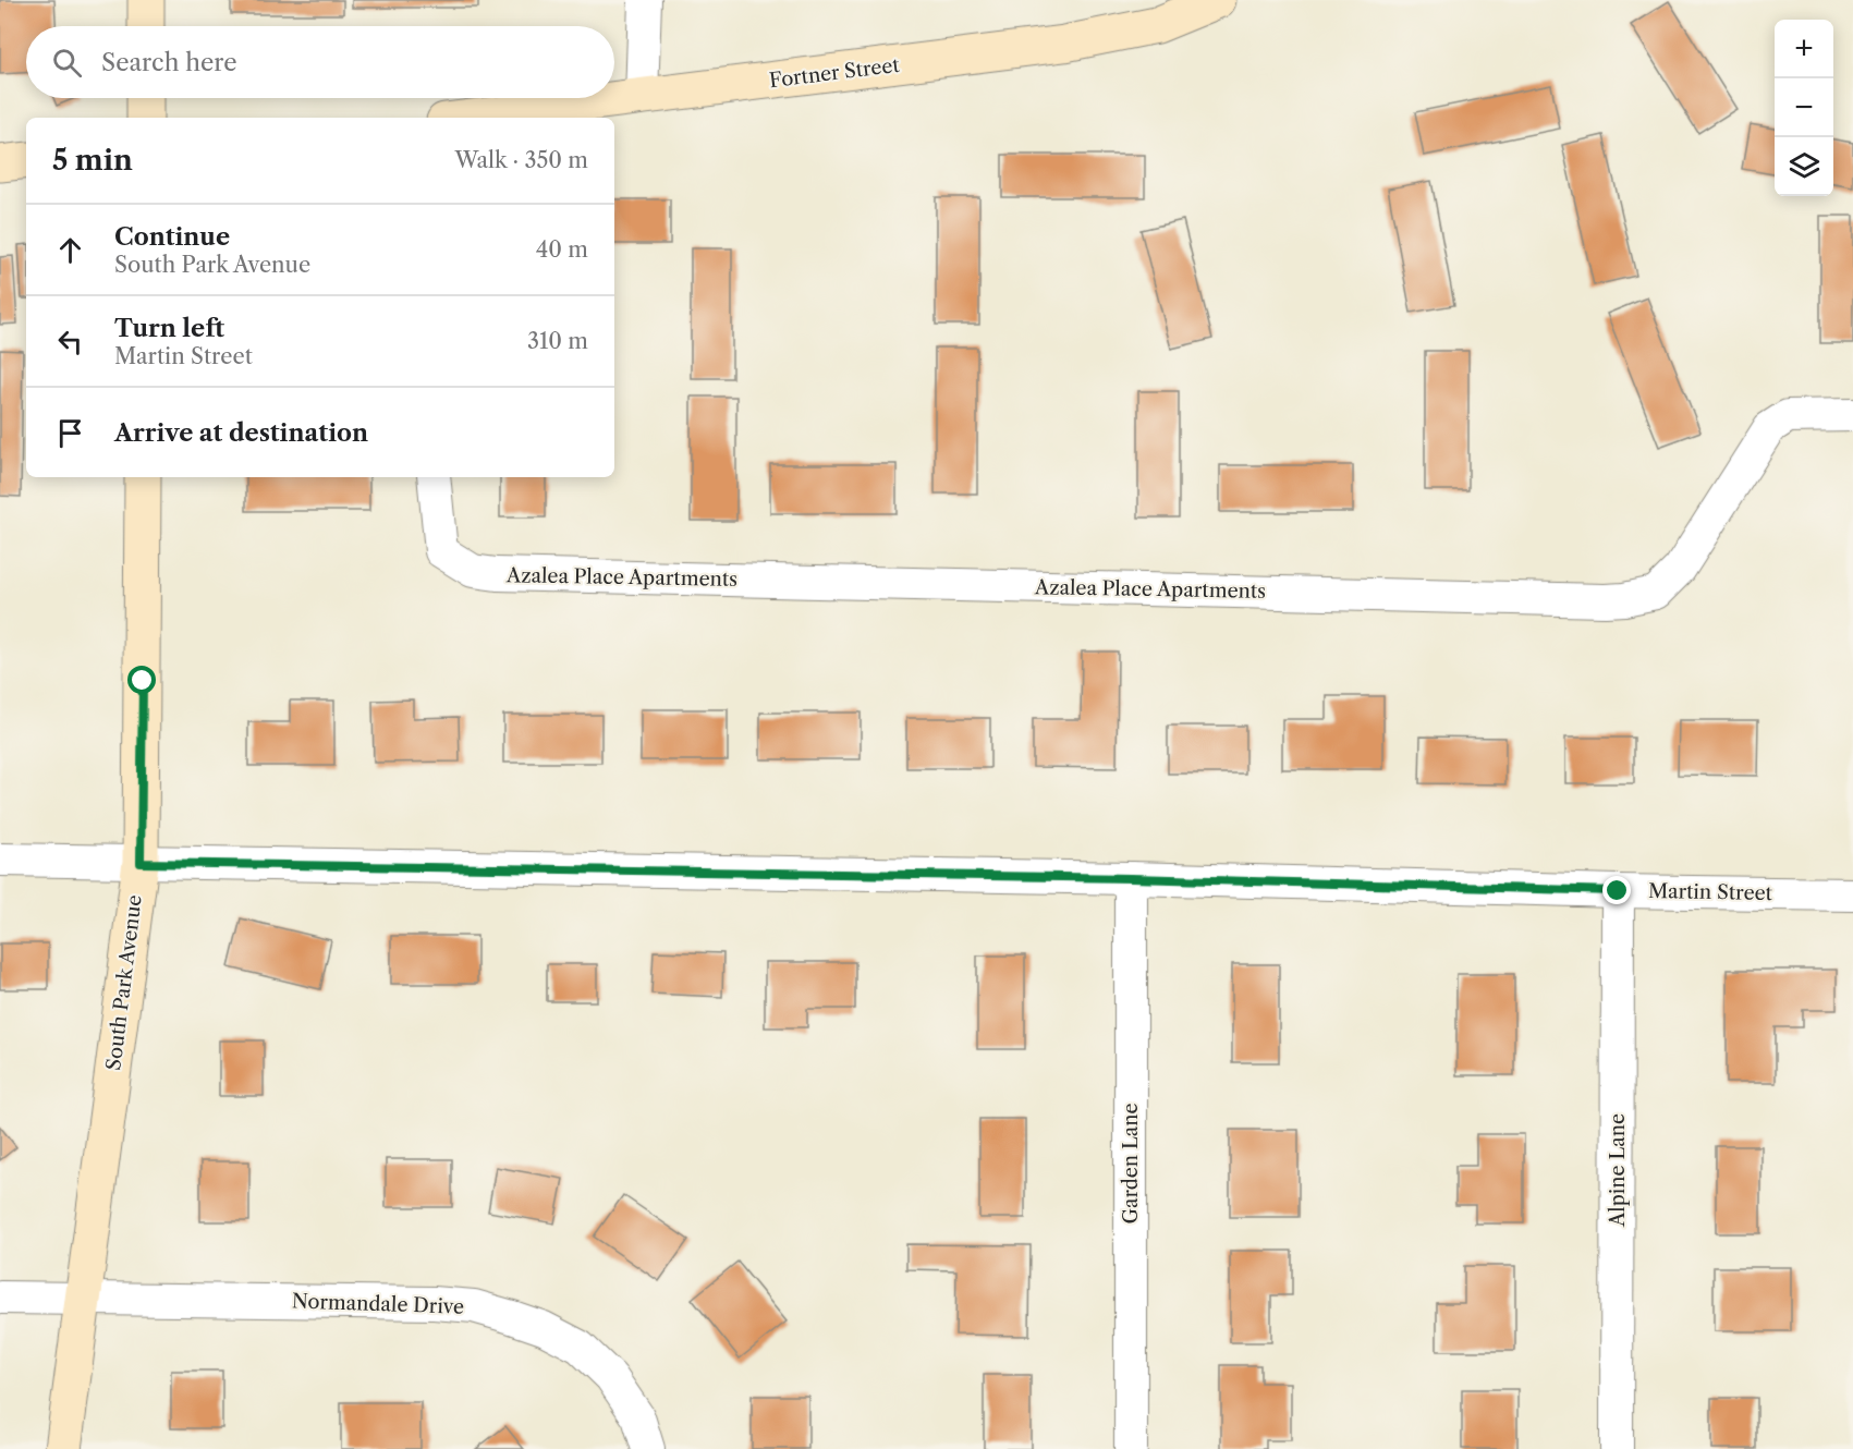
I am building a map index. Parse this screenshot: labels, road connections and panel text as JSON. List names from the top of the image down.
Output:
{
  "streets": {
    "street": [
      "Fortner Street",
      "Azalea Place Apartments",
      "Martin Street",
      "South Park Avenue",
      "Garden Lane",
      "Alpine Lane",
      "Normandale Drive"
    ]
  },
  "crossings": [
    ["Martin Street", "South Park Avenue"],
    ["Martin Street", "Garden Lane"],
    ["Martin Street", "Alpine Lane"],
    ["South Park Avenue", "Normandale Drive"]
  ],
  "page": {
    "map_buttons": ["+", "−"],
    "search": "Search here",
    "heading": ["5 min", "Walk · 350 m"],
    "list": [
      ["Continue", "South Park Avenue", "40 m"],
      ["Turn left", "Martin Street", "310 m"],
      "Arrive at destination"
    ]
  }
}
